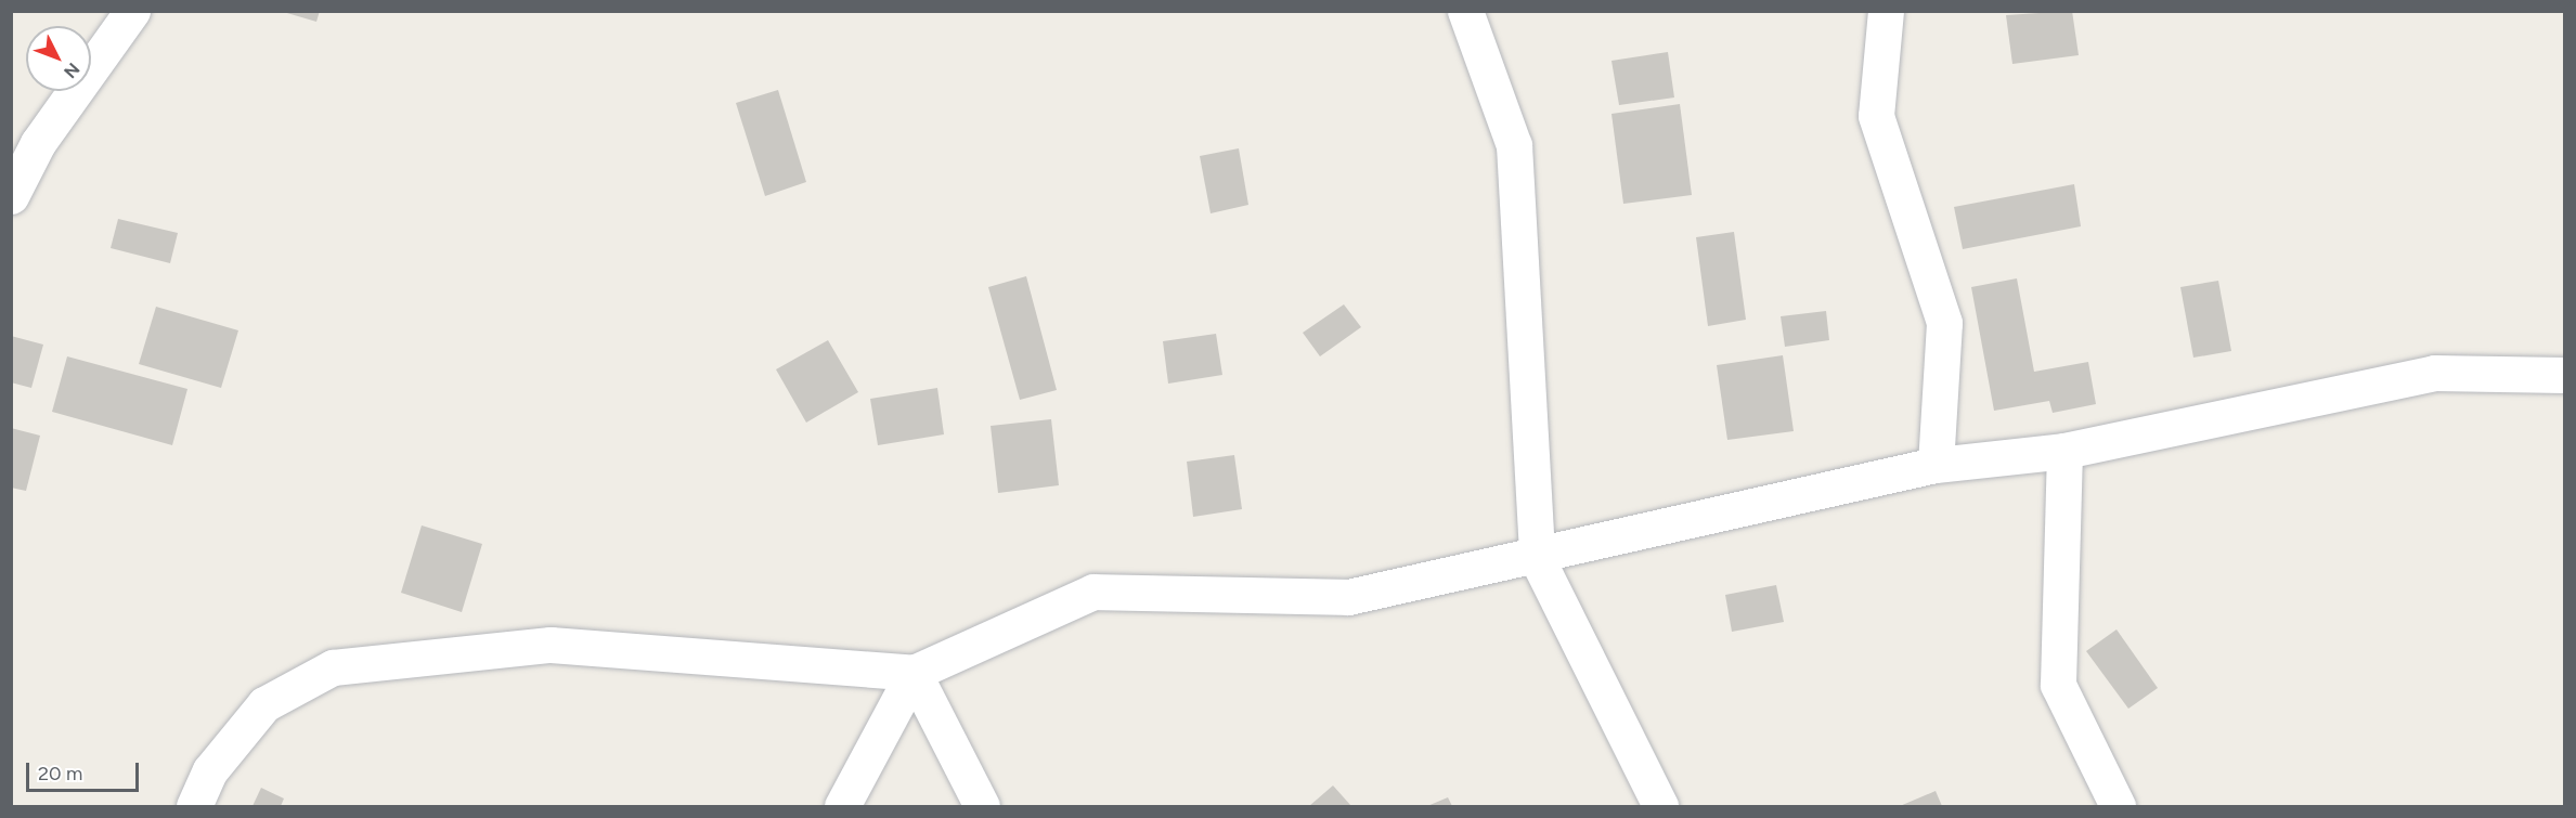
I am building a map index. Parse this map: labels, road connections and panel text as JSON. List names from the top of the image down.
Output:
{
  "scale_bar": "20 m",
  "north": "bottom right"
}
